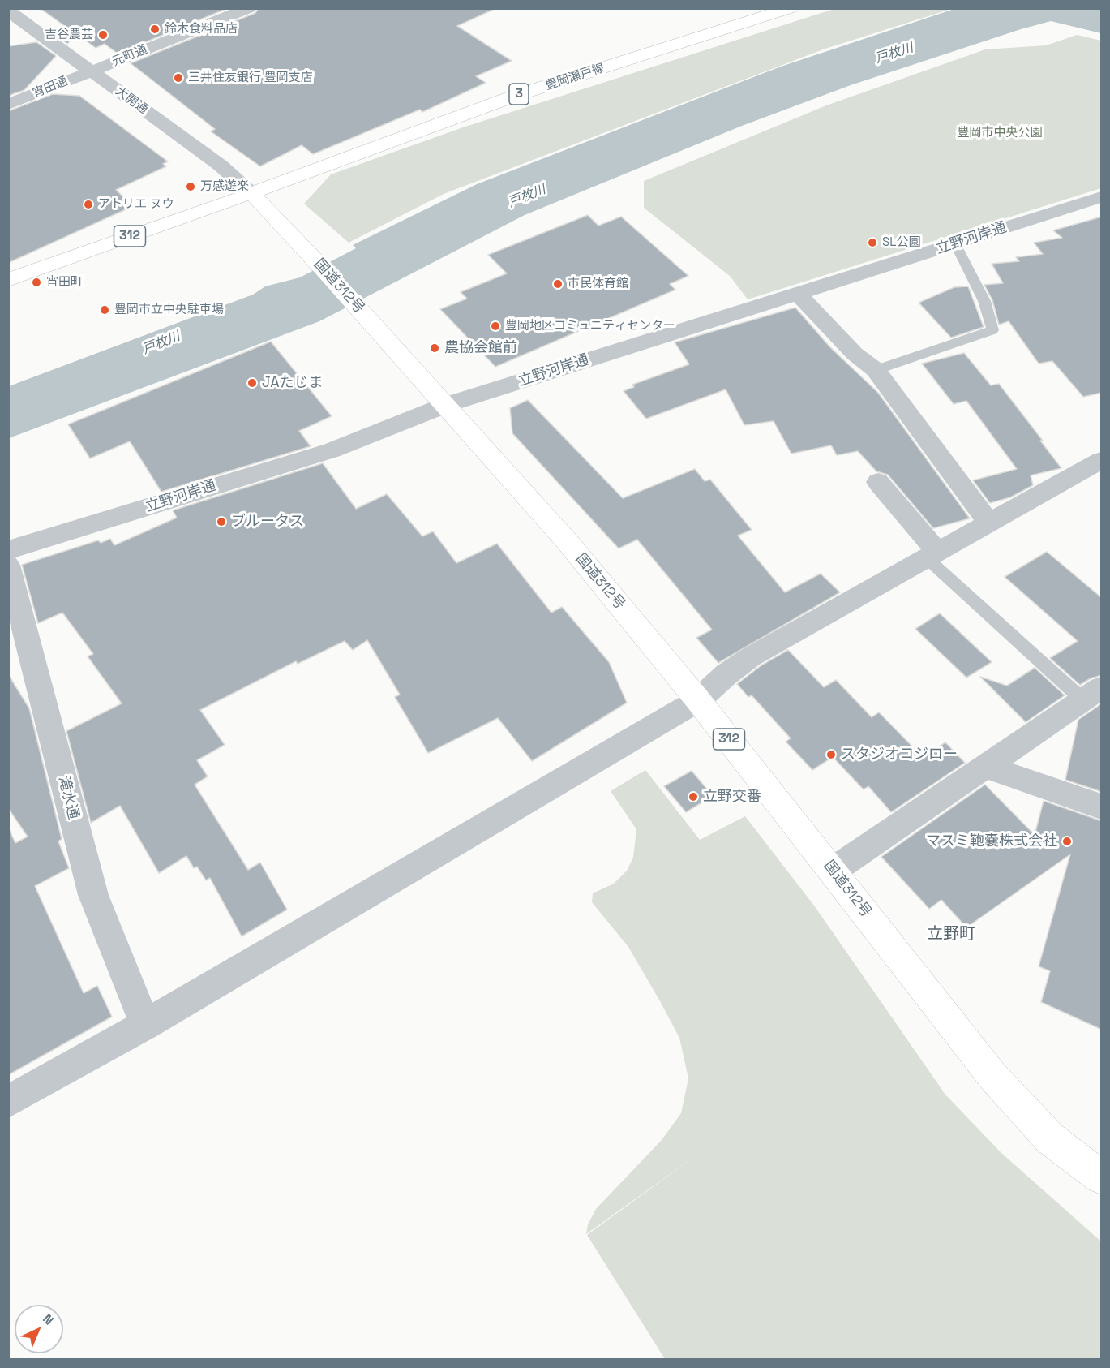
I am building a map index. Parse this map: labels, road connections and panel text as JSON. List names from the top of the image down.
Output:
{
  "streets": {
    "main road": [
      "豊岡瀬戸線",
      "3",
      "312",
      "国道312号"
    ],
    "street": [
      "元町通",
      "宵田通",
      "大開通",
      "立野河岸通",
      "滝水通"
    ]
  },
  "crossings": [
    ["元町通", "宵田通"],
    ["元町通", "大開通"],
    ["豊岡瀬戸線", "大開通"],
    ["豊岡瀬戸線", "312"],
    ["豊岡瀬戸線", "国道312号"],
    ["宵田通", "大開通"],
    ["大開通", "312"],
    ["大開通", "国道312号"],
    ["312", "国道312号"],
    ["立野河岸通", "国道312号"]
  ],
  "districts": ["立野町"],
  "water": ["戸枚川"],
  "parks": ["豊岡市中央公園"],
  "places": [
    "鈴木食料品店",
    "吉谷農芸",
    "三井住友銀行 豊岡支店",
    "万感遊楽",
    "アトリエ ヌウ",
    "SL公園",
    "宵田町",
    "市民体育館",
    "豊岡市立中央駐車場",
    "豊岡地区コミュニティセンター",
    "農協会館前",
    "JAたじま",
    "ブルータス",
    "スタジオコジロー",
    "立野交番",
    "マスミ鞄嚢株式会社"
  ],
  "north": "top right"
}
